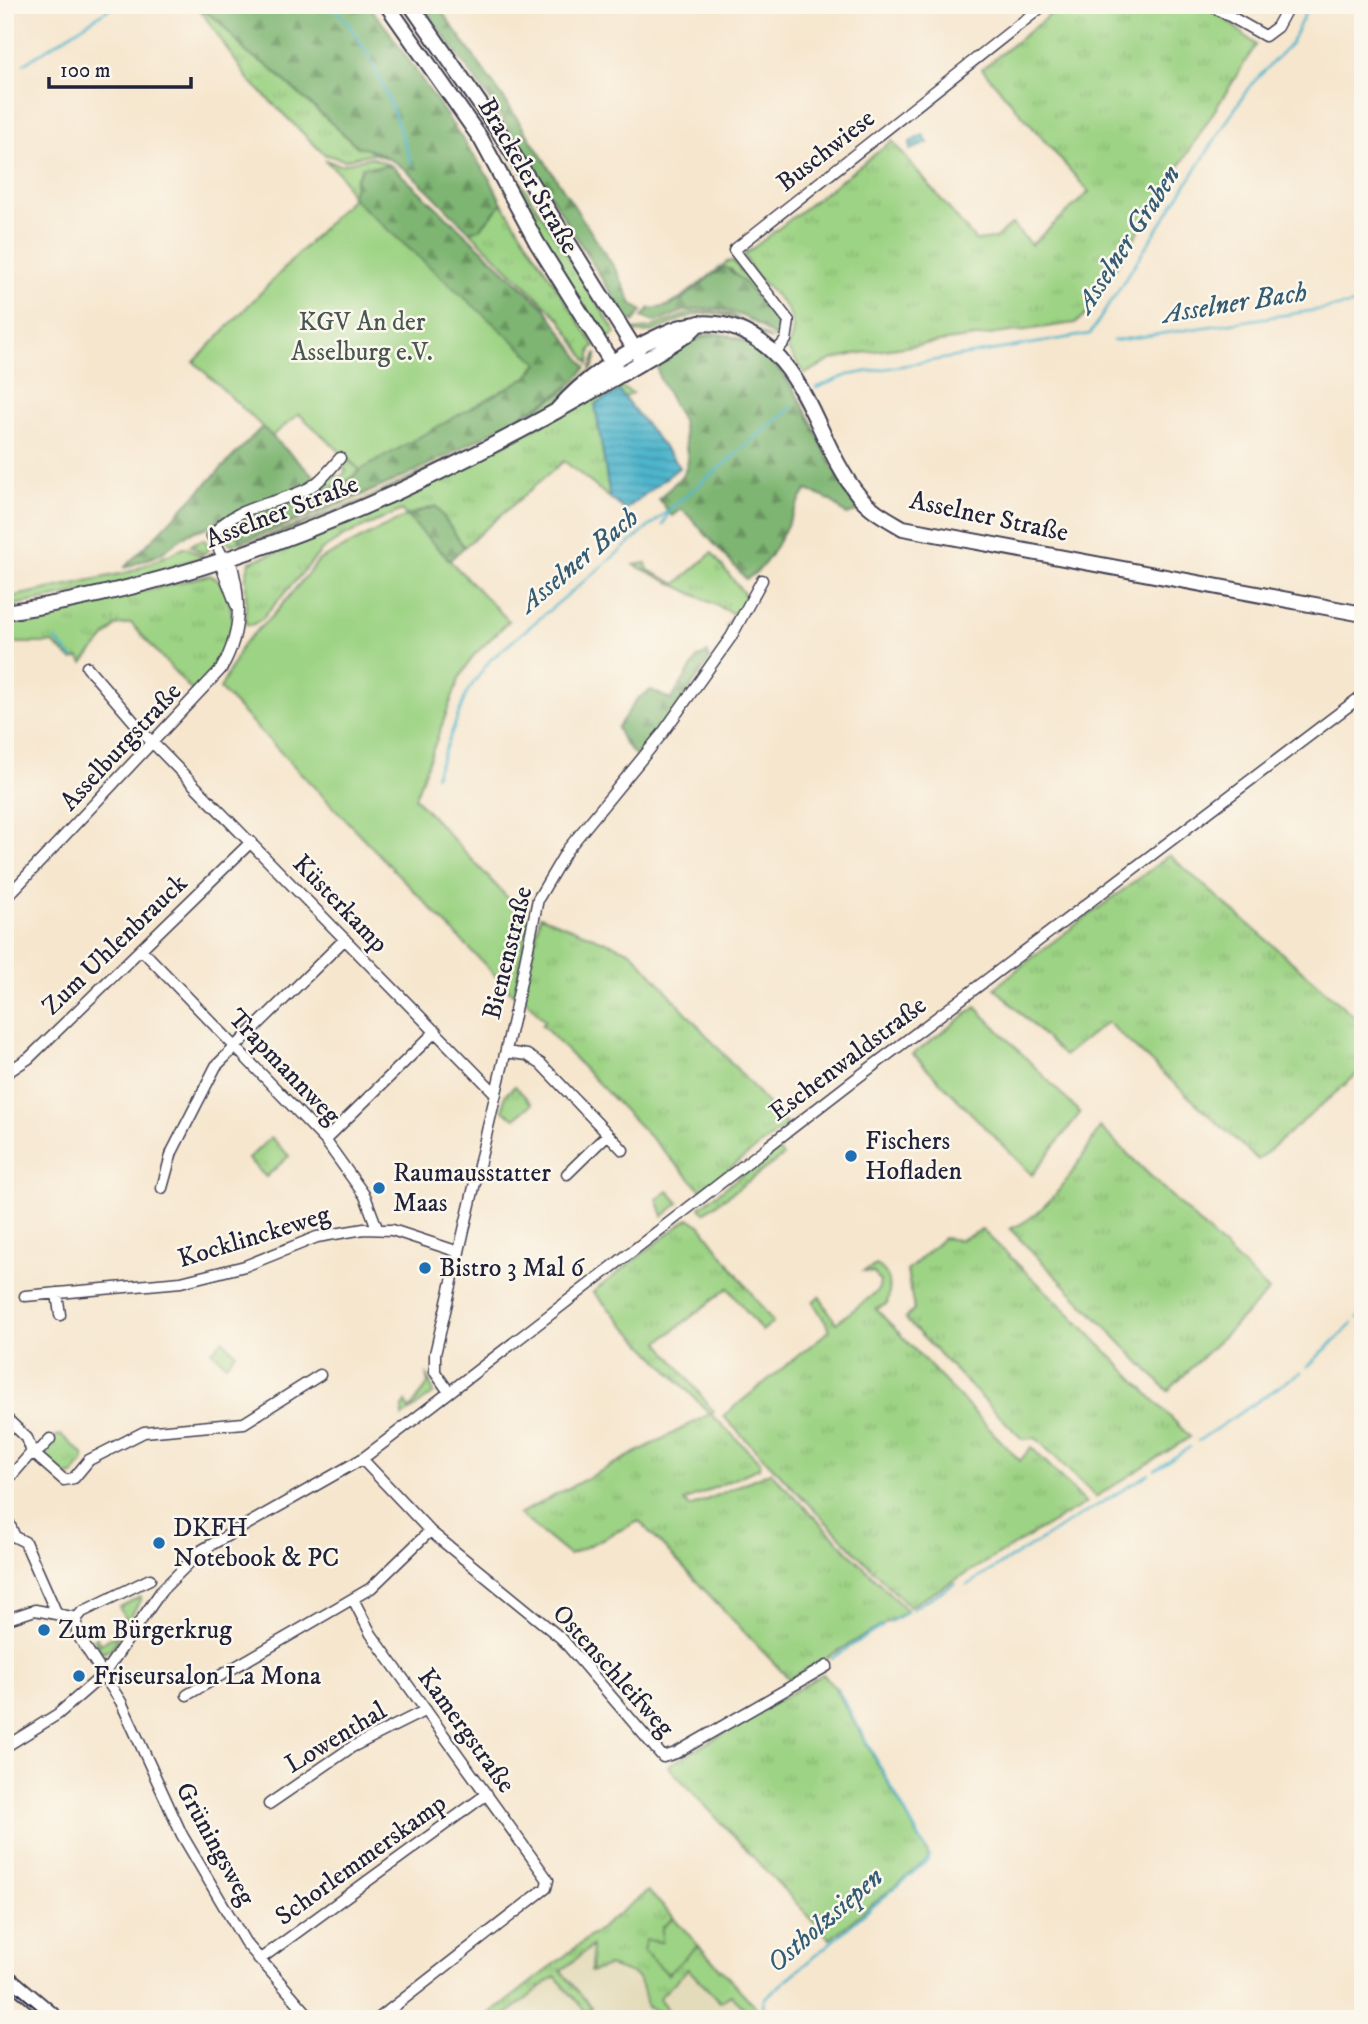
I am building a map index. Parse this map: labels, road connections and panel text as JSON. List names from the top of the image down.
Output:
{
  "streets": {
    "main road": ["Brackeler Straße", "Asselner Straße"],
    "street": [
      "Buschwiese",
      "Asselburgstraße",
      "Küsterkamp",
      "Zum Uhlenbrauck",
      "Bienenstraße",
      "Eschenwaldstraße",
      "Trapmannweg",
      "Kocklinckeweg",
      "Ostenschleifweg",
      "Kamergstraße",
      "Lowenthal",
      "Grüningsweg",
      "Schorlemmerskamp"
    ]
  },
  "crossings": [
    ["Buschwiese", "Asselner Straße"],
    ["Brackeler Straße", "Asselner Straße"],
    ["Asselner Straße", "Asselburgstraße"],
    ["Asselburgstraße", "Küsterkamp"],
    ["Küsterkamp", "Zum Uhlenbrauck"],
    ["Küsterkamp", "Bienenstraße"],
    ["Zum Uhlenbrauck", "Trapmannweg"],
    ["Bienenstraße", "Eschenwaldstraße"],
    ["Bienenstraße", "Kocklinckeweg"],
    ["Eschenwaldstraße", "Ostenschleifweg"],
    ["Eschenwaldstraße", "Grüningsweg"],
    ["Trapmannweg", "Kocklinckeweg"],
    ["Kamergstraße", "Lowenthal"],
    ["Kamergstraße", "Schorlemmerskamp"],
    ["Grüningsweg", "Schorlemmerskamp"]
  ],
  "water": ["Asselner Graben", "Asselner Bach", "Ostholzsiepen"],
  "parks": ["KGV An der Asselburg e.V."],
  "places": [
    "Fischers Hofladen",
    "Raumausstatter Maas",
    "Bistro 3 Mal 6",
    "DKFH Notebook & PC",
    "Zum Bürgerkrug",
    "Friseursalon La Mona"
  ],
  "scale_bar": "100 m"
}
